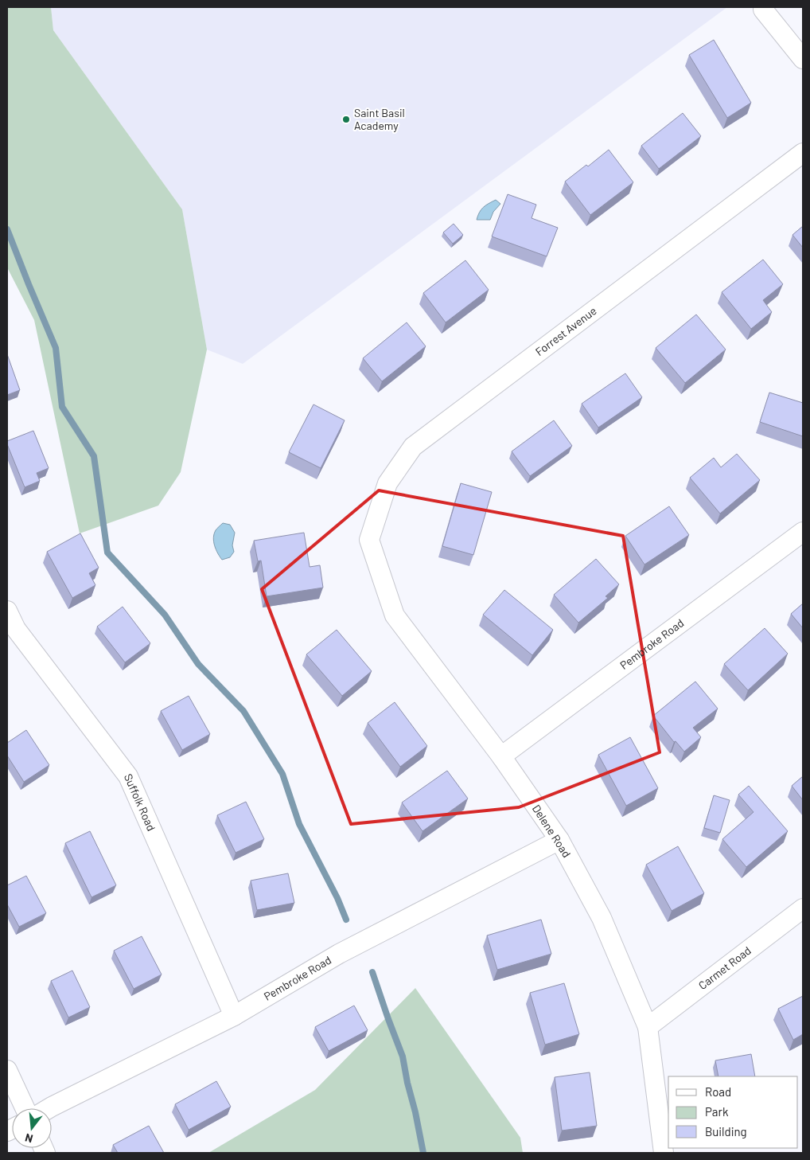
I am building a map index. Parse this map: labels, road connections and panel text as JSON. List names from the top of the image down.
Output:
{
  "streets": {
    "street": [
      "Forrest Avenue",
      "Pembroke Road",
      "Suffolk Road",
      "Delene Road",
      "Carmet Road"
    ]
  },
  "crossings": [
    ["Forrest Avenue", "Delene Road"],
    ["Pembroke Road", "Suffolk Road"],
    ["Pembroke Road", "Delene Road"],
    ["Delene Road", "Carmet Road"]
  ],
  "places": ["Saint Basil Academy"],
  "legend": ["Road", "Park", "Building"],
  "north": "bottom"
}
